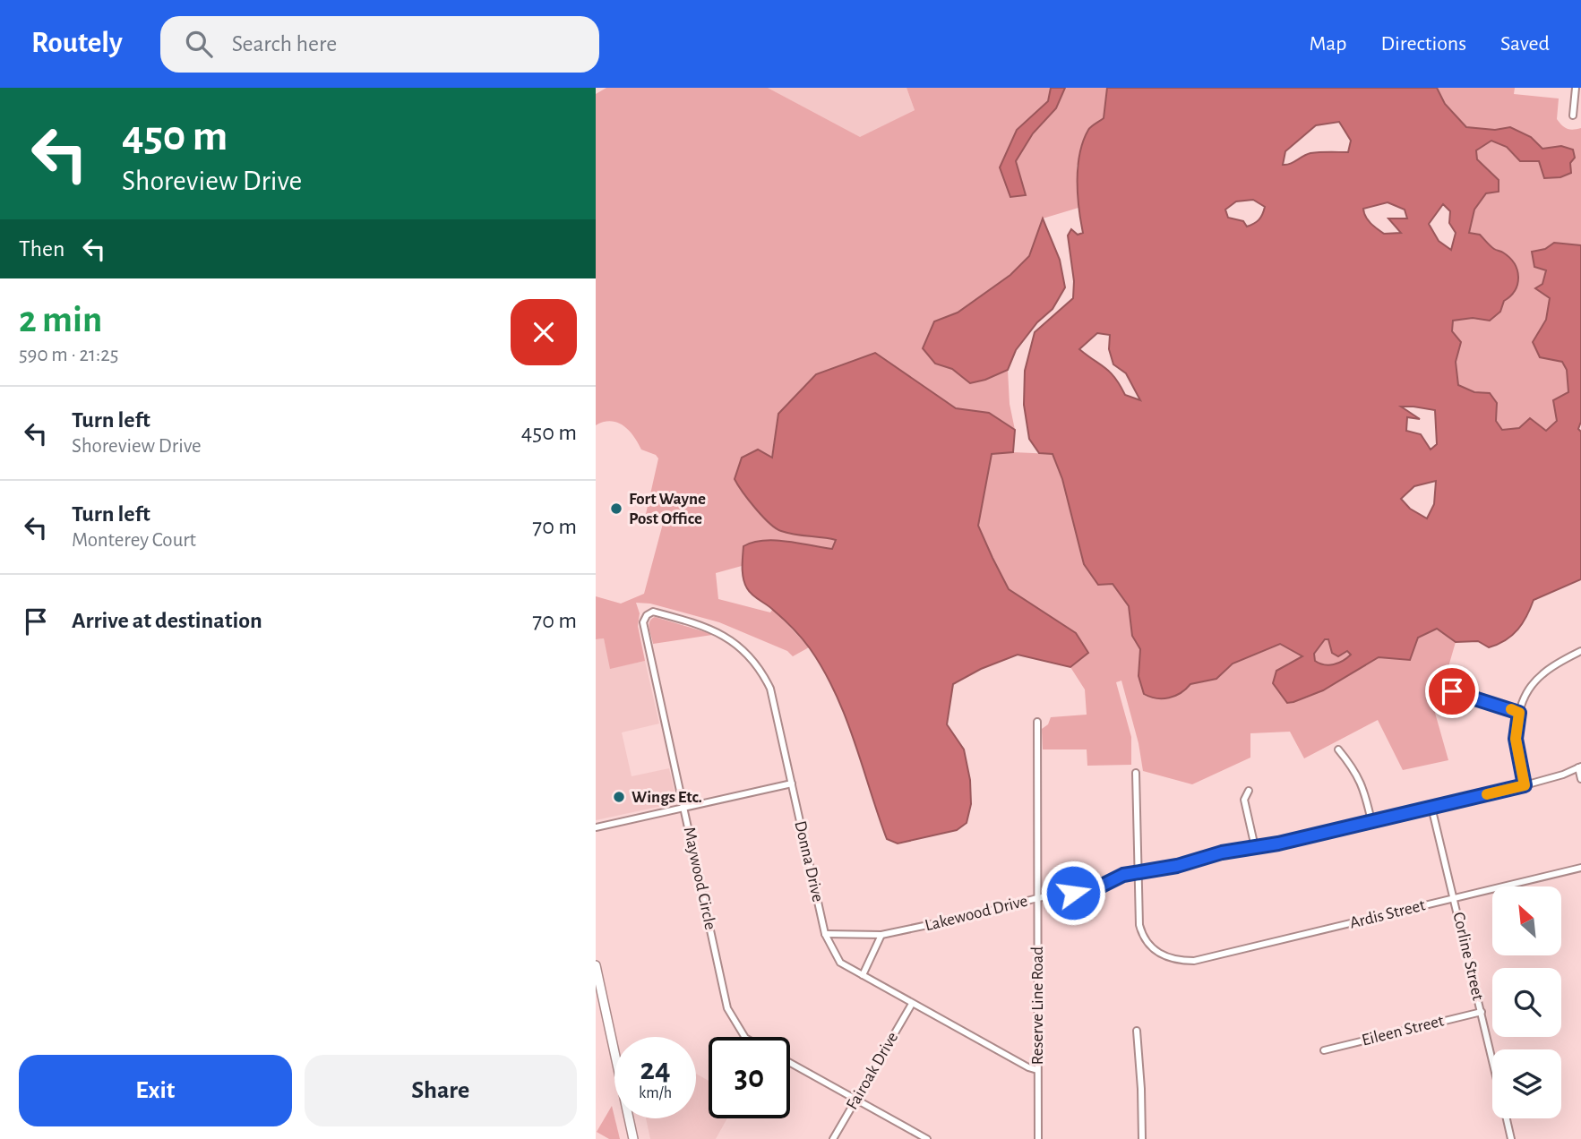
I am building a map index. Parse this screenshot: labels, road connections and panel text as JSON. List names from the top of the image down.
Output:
{
  "streets": {
    "street": [
      "Donna Drive",
      "Maywood Circle",
      "Lakewood Drive",
      "Ardis Street",
      "Corline Street",
      "Reserve Line Road",
      "Eileen Street",
      "Fairoak Drive"
    ]
  },
  "crossings": [
    ["Donna Drive", "Maywood Circle"],
    ["Donna Drive", "Lakewood Drive"],
    ["Donna Drive", "Reserve Line Road"],
    ["Donna Drive", "Fairoak Drive"],
    ["Lakewood Drive", "Ardis Street"],
    ["Lakewood Drive", "Corline Street"],
    ["Lakewood Drive", "Reserve Line Road"],
    ["Ardis Street", "Corline Street"],
    ["Corline Street", "Eileen Street"]
  ],
  "places": ["Fort Wayne Post Office", "Wings Etc."],
  "north": "top left",
  "page": {
    "header": "Routely",
    "search": "Search here",
    "nav": ["Map", "Directions", "Saved"],
    "turn": ["450 m", "Shoreview Drive"],
    "then": "Then",
    "heading": ["2 min", "590 m · 21:25"],
    "list": [
      {
        "name": "Turn left",
        "note": "Shoreview Drive",
        "value": "450 m"
      },
      {
        "name": "Turn left",
        "note": "Monterey Court",
        "value": "70 m"
      },
      {
        "name": "Arrive at destination",
        "value": "70 m"
      }
    ],
    "speed": "24 km/h",
    "limit": "30",
    "buttons": ["Exit", "Share"]
  }
}
